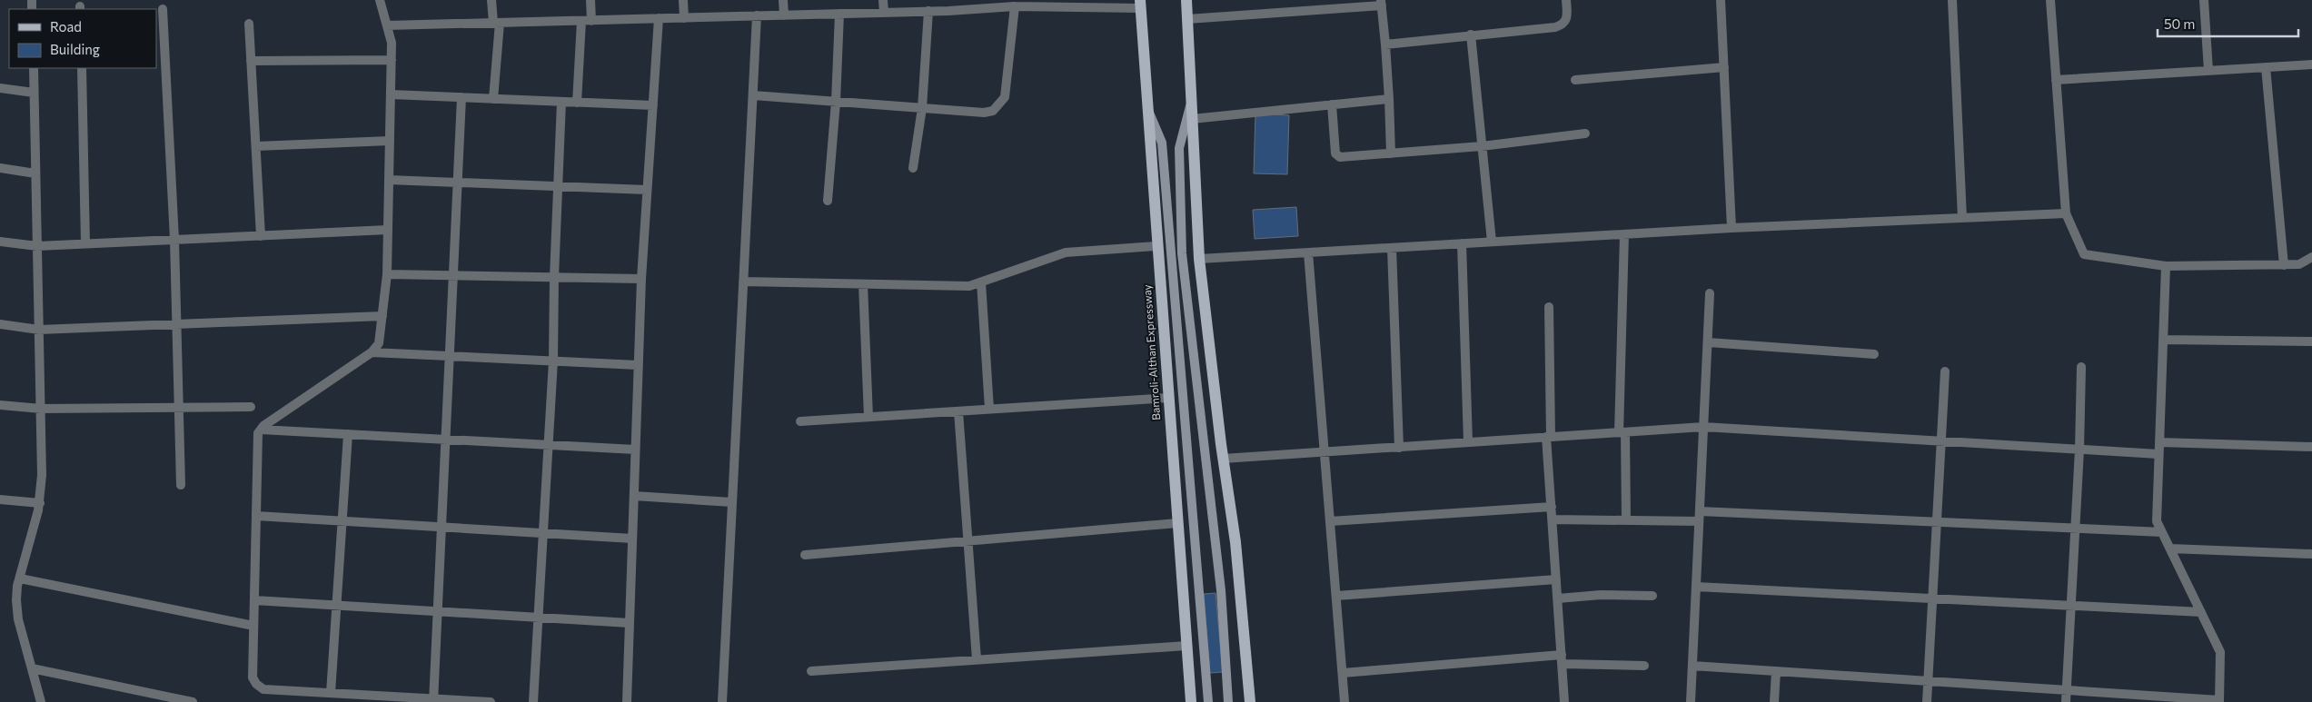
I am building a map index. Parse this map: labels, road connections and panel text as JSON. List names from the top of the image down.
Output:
{
  "streets": {
    "main road": ["Bamroli-Althan Expressway"]
  },
  "legend": ["Road", "Building"],
  "scale_bar": "50 m"
}
